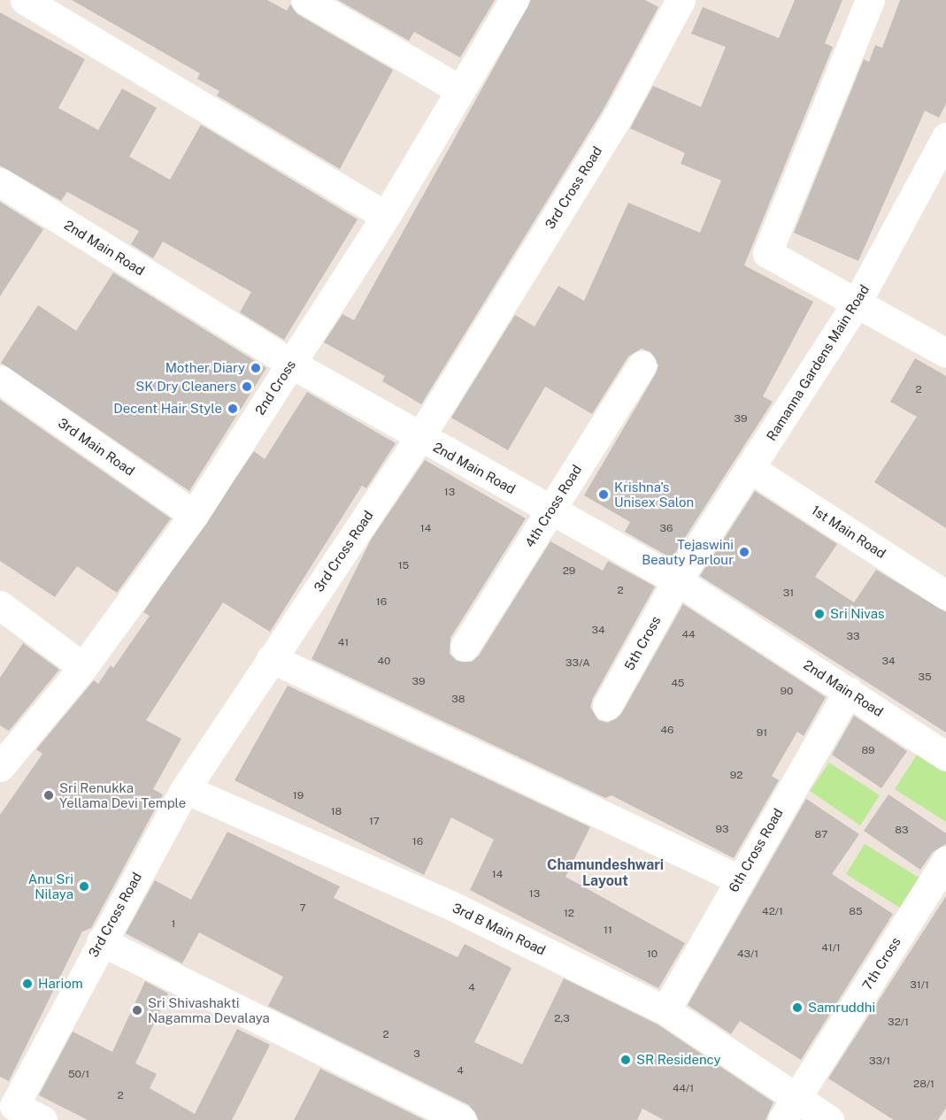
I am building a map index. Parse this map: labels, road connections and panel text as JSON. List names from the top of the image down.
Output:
{
  "streets": {
    "street": [
      "3rd Cross Road",
      "2nd Main Road",
      "Ramanna Gardens Main Road",
      "2nd Cross",
      "3rd Main Road",
      "4th Cross Road",
      "1st Main Road",
      "5th Cross",
      "6th Cross Road",
      "3rd B Main Road",
      "7th Cross"
    ]
  },
  "crossings": [
    ["3rd Cross Road", "2nd Main Road"],
    ["3rd Cross Road", "3rd B Main Road"],
    ["2nd Main Road", "Ramanna Gardens Main Road"],
    ["2nd Main Road", "2nd Cross"],
    ["2nd Main Road", "4th Cross Road"],
    ["2nd Main Road", "5th Cross"],
    ["2nd Main Road", "6th Cross Road"],
    ["Ramanna Gardens Main Road", "1st Main Road"],
    ["Ramanna Gardens Main Road", "5th Cross"],
    ["2nd Cross", "3rd Main Road"],
    ["6th Cross Road", "3rd B Main Road"],
    ["3rd B Main Road", "7th Cross"]
  ],
  "districts": ["Chamundeshwari Layout"],
  "places": [
    "Mother Diary",
    "SK Dry Cleaners",
    "Decent Hair Style",
    "Krishna's Unisex Salon",
    "Tejaswini Beauty Parlour",
    "Sri Nivas",
    "Sri Renukka Yellama Devi Temple",
    "Anu Sri Nilaya",
    "Hariom",
    "Samruddhi",
    "Sri Shivashakti Nagamma Devalaya",
    "SR Residency"
  ],
  "house_numbers": [
    "2",
    "39",
    "13",
    "14",
    "36",
    "15",
    "29",
    "2",
    "31",
    "16",
    "34",
    "44",
    "33",
    "41",
    "40",
    "34",
    "33/A",
    "35",
    "39",
    "45",
    "90",
    "38",
    "46",
    "91",
    "89",
    "92",
    "19",
    "18",
    "17",
    "93",
    "83",
    "87",
    "16",
    "14",
    "13",
    "7",
    "42/1",
    "85",
    "12",
    "1",
    "11",
    "41/1",
    "10",
    "43/1",
    "31/1",
    "4",
    "2,3",
    "32/1",
    "2",
    "3",
    "33/1",
    "4",
    "50/1",
    "28/1",
    "44/1",
    "2"
  ]
}
